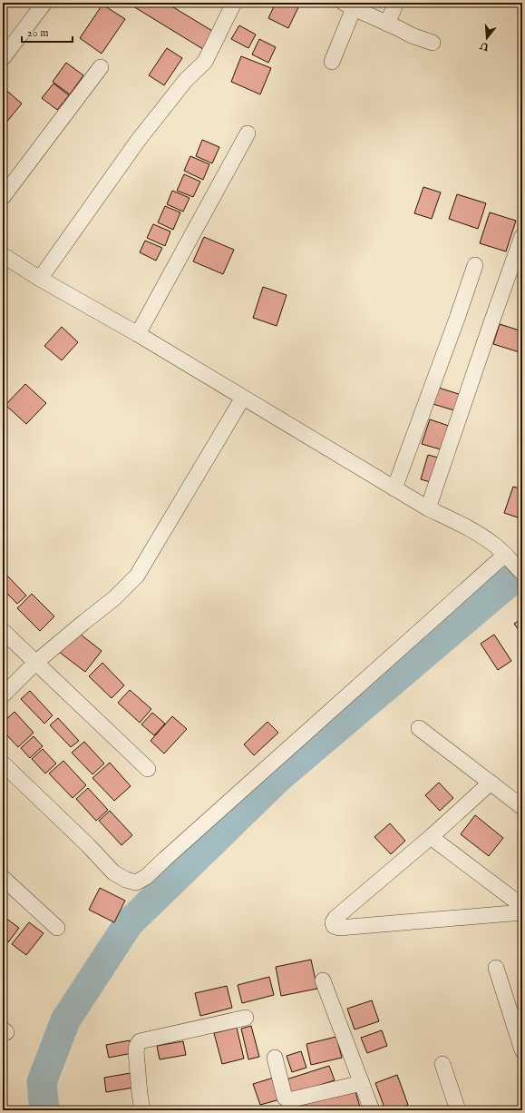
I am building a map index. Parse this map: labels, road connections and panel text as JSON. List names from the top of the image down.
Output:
{
  "scale_bar": "20 m",
  "north": "bottom"
}
